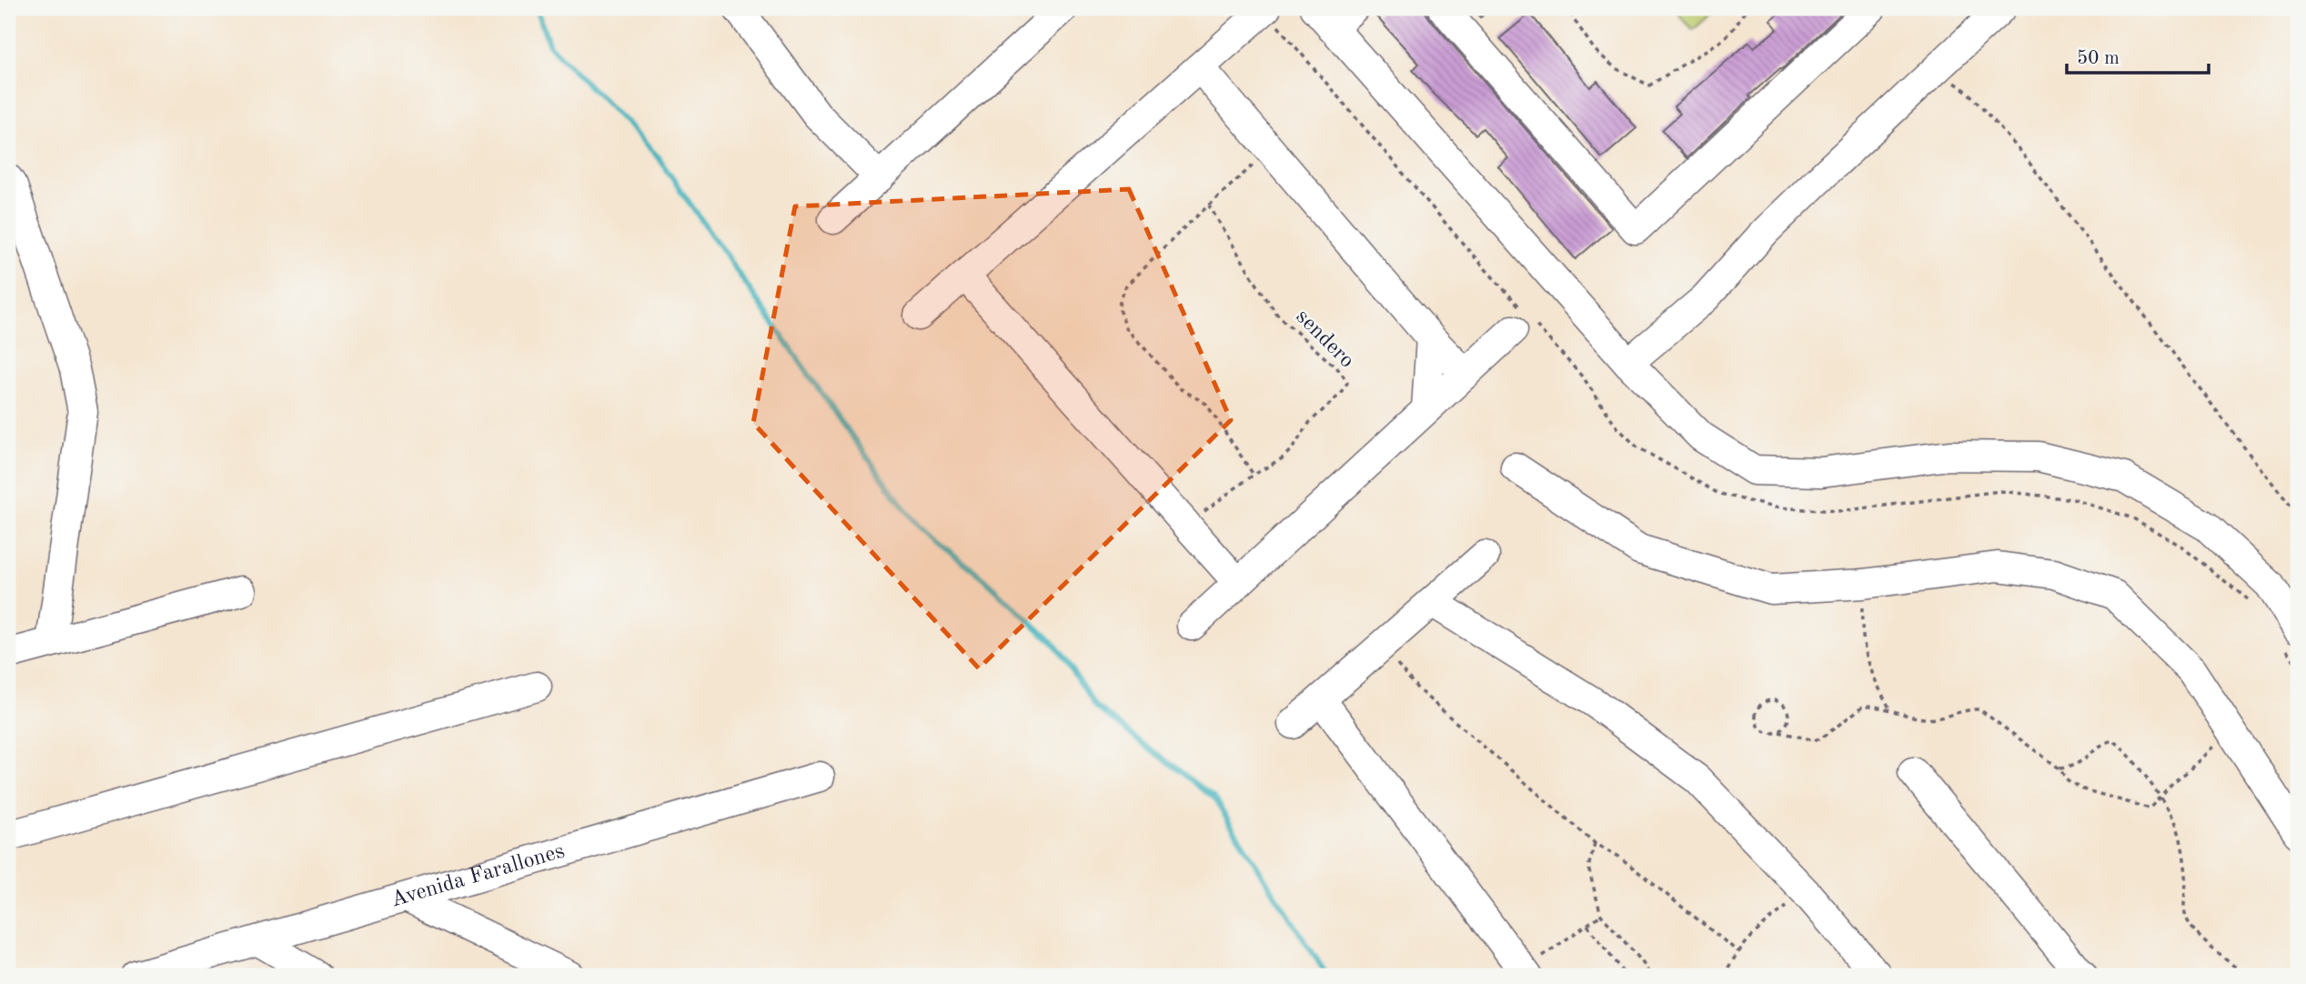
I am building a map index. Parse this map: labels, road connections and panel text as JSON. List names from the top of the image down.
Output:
{
  "streets": {
    "street": ["Avenida Farallones"],
    "path": ["sendero"]
  },
  "scale_bar": "50 m"
}
